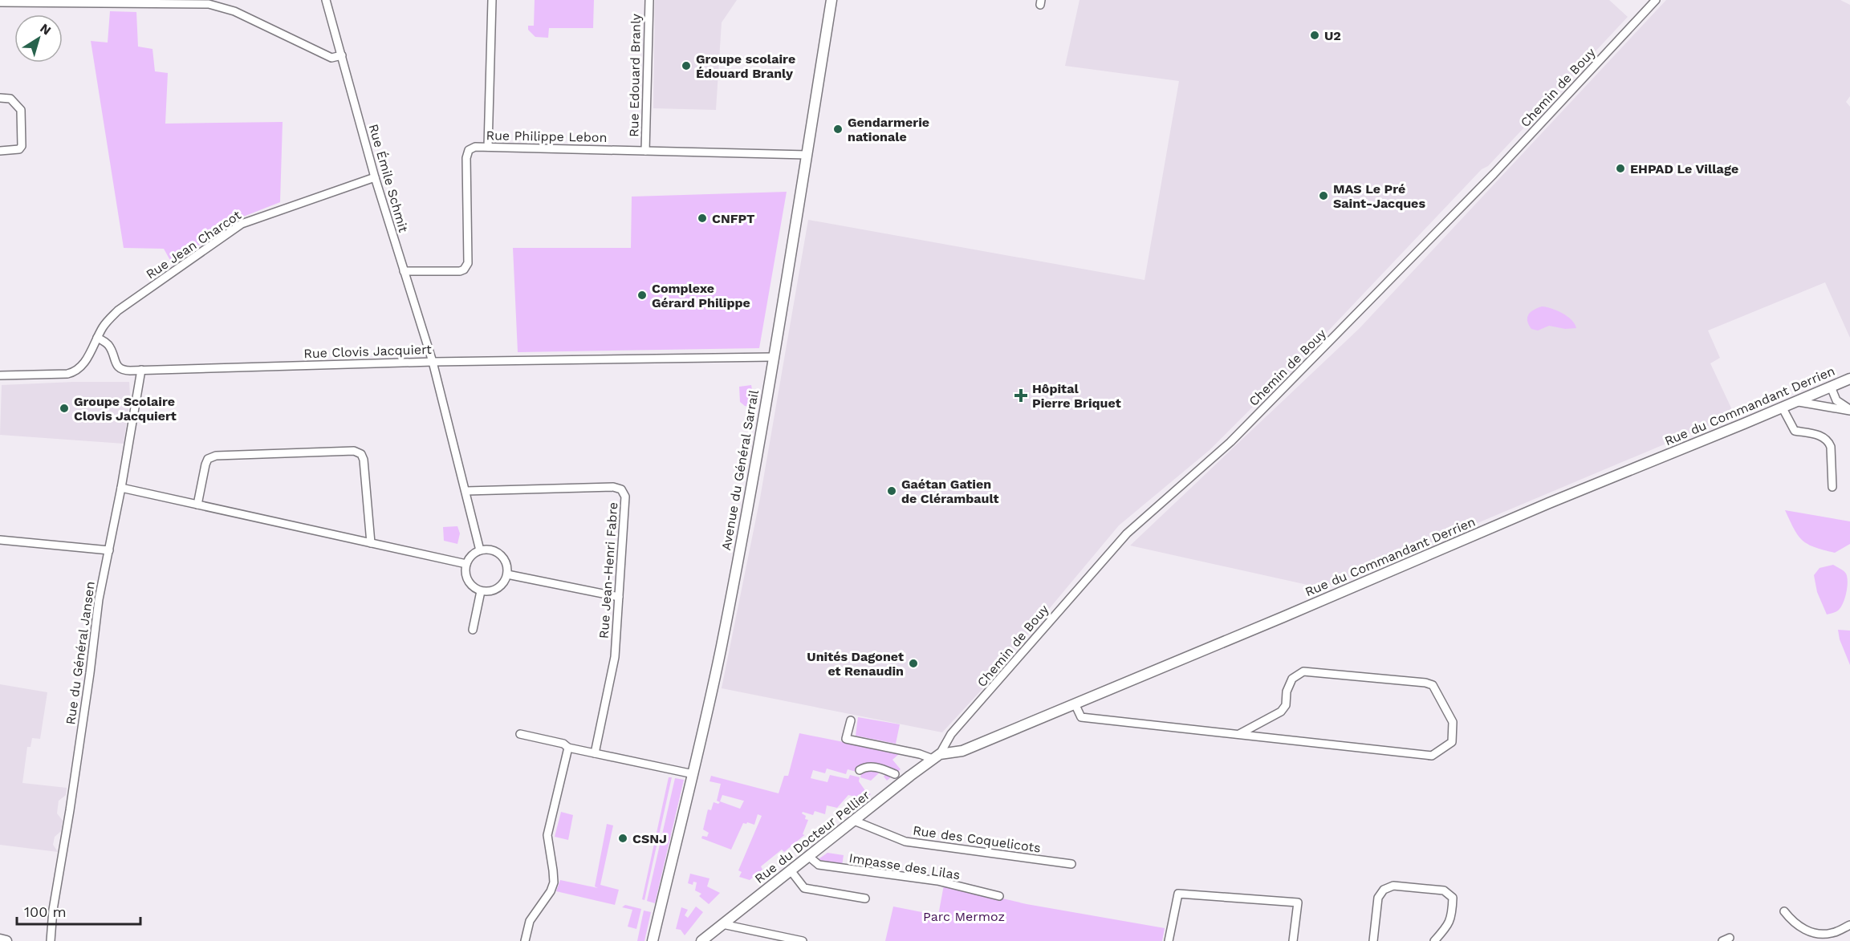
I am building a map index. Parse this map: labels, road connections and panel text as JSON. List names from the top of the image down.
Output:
{
  "streets": {
    "main road": ["Rue du Commandant Derrien", "Avenue du Général Sarrail", "Rue du Docteur Pellier"],
    "street": [
      "Rue Edouard Branly",
      "Chemin de Bouy",
      "Rue Philippe Lebon",
      "Rue Émile Schmit",
      "Rue Jean Charcot",
      "Rue Clovis Jacquiert",
      "Rue Jean-Henri Fabre",
      "Rue du Général Jansen",
      "Rue des Coquelicots",
      "Impasse des Lilas"
    ]
  },
  "crossings": [
    ["Rue Edouard Branly", "Rue Philippe Lebon"],
    ["Chemin de Bouy", "Rue du Commandant Derrien"],
    ["Chemin de Bouy", "Rue du Docteur Pellier"],
    ["Rue Philippe Lebon", "Rue Émile Schmit"],
    ["Rue Philippe Lebon", "Avenue du Général Sarrail"],
    ["Rue Émile Schmit", "Rue Jean Charcot"],
    ["Rue Émile Schmit", "Rue Clovis Jacquiert"],
    ["Rue Jean Charcot", "Rue Clovis Jacquiert"],
    ["Rue Clovis Jacquiert", "Avenue du Général Sarrail"],
    ["Rue Clovis Jacquiert", "Rue du Général Jansen"],
    ["Rue du Commandant Derrien", "Rue du Docteur Pellier"],
    ["Rue du Docteur Pellier", "Rue des Coquelicots"],
    ["Rue du Docteur Pellier", "Impasse des Lilas"]
  ],
  "parks": ["Parc Mermoz"],
  "places": {
    "other": [
      "U2",
      "Groupe scolaire Édouard Branly",
      "Gendarmerie nationale",
      "EHPAD Le Village",
      "MAS Le Pré Saint-Jacques",
      "CNFPT",
      "Complexe Gérard Philippe",
      "Groupe Scolaire Clovis Jacquiert",
      "Gaétan Gatien de Clérambault",
      "Unités Dagonet et Renaudin",
      "CSNJ"
    ],
    "health": ["Hôpital Pierre Briquet"]
  },
  "scale_bar": "100 m",
  "north": "top right"
}
